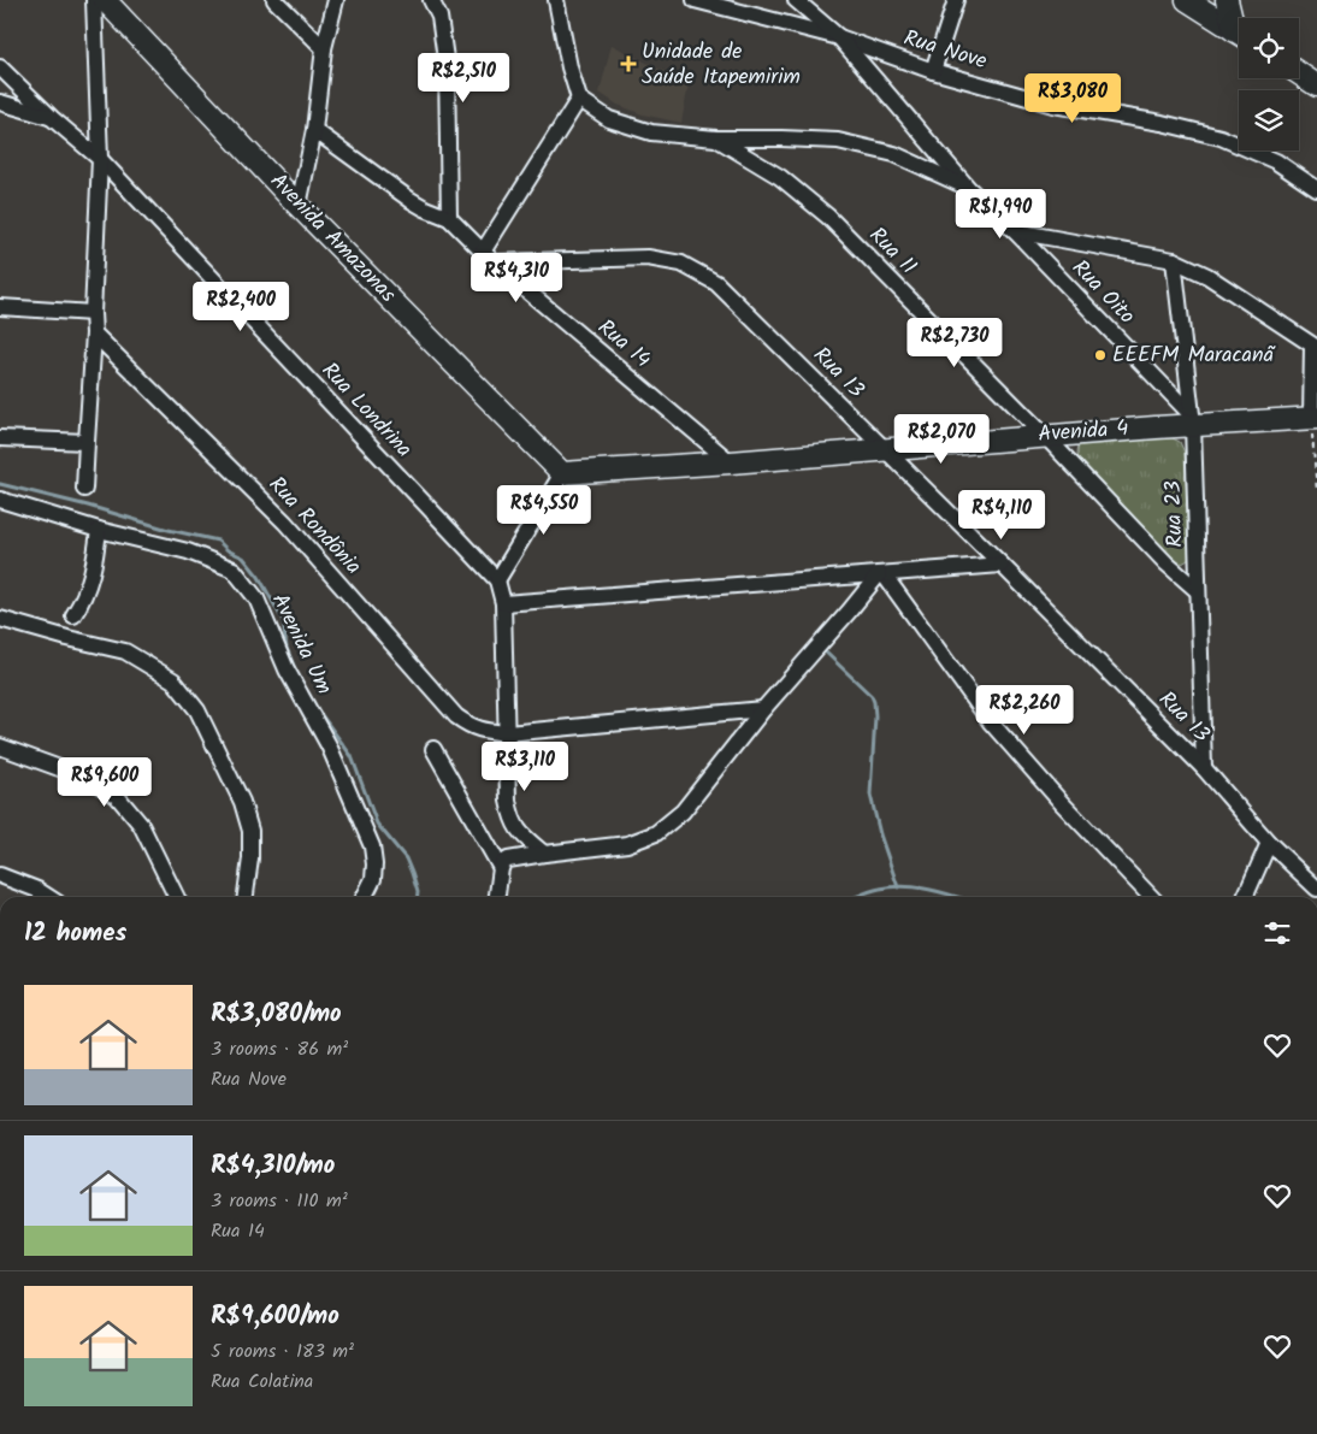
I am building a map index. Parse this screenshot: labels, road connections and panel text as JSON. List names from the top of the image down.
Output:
{
  "streets": {
    "street": [
      "Rua Nove",
      "Avenida Amazonas",
      "Rua 11",
      "Rua Oito",
      "Rua 14",
      "Rua 13",
      "Rua Londrina",
      "Avenida 4",
      "Rua 23",
      "Rua Rondônia",
      "Avenida Um"
    ]
  },
  "crossings": [
    ["Rua Nove", "Rua Oito"],
    ["Avenida Amazonas", "Avenida 4"],
    ["Rua 11", "Avenida 4"],
    ["Rua 11", "Rua 23"],
    ["Rua Oito", "Avenida 4"],
    ["Rua Oito", "Rua 23"],
    ["Rua 14", "Rua 13"],
    ["Rua 14", "Avenida 4"],
    ["Rua 13", "Avenida 4"],
    ["Rua 13", "Rua 23"],
    ["Avenida 4", "Rua 23"]
  ],
  "places": {
    "health": ["Unidade de Saúde Itapemirim"],
    "other": ["EEEFM Maracanã"]
  },
  "page": {
    "price": [
      "R$2,510",
      "R$3,080",
      "R$1,990",
      "R$4,310",
      "R$2,400",
      "R$2,730",
      "R$2,070",
      "R$4,550",
      "R$4,110",
      "R$2,260",
      "R$3,110",
      "R$9,600"
    ],
    "heading": "12 homes",
    "list": [
      {
        "name": "R$3,080/mo",
        "note": "3 rooms · 86 m² · Rua Nove"
      },
      {
        "name": "R$4,310/mo",
        "note": "3 rooms · 110 m² · Rua 14"
      },
      {
        "name": "R$9,600/mo",
        "note": "5 rooms · 183 m² · Rua Colatina"
      }
    ]
  }
}
